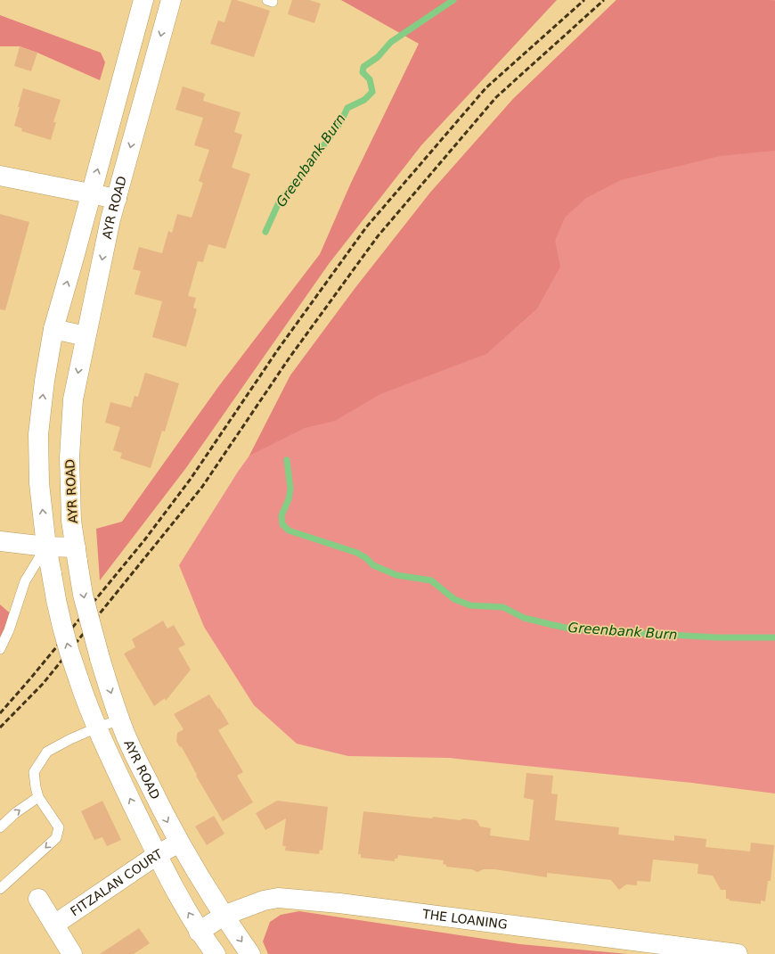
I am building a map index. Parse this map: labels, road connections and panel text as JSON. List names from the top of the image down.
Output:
{
  "streets": {
    "main road": ["AYR ROAD", "FITZALAN COURT", "THE LOANING"]
  },
  "crossings": [
    ["AYR ROAD", "FITZALAN COURT"],
    ["AYR ROAD", "THE LOANING"]
  ],
  "water": ["Greenbank Burn"]
}
